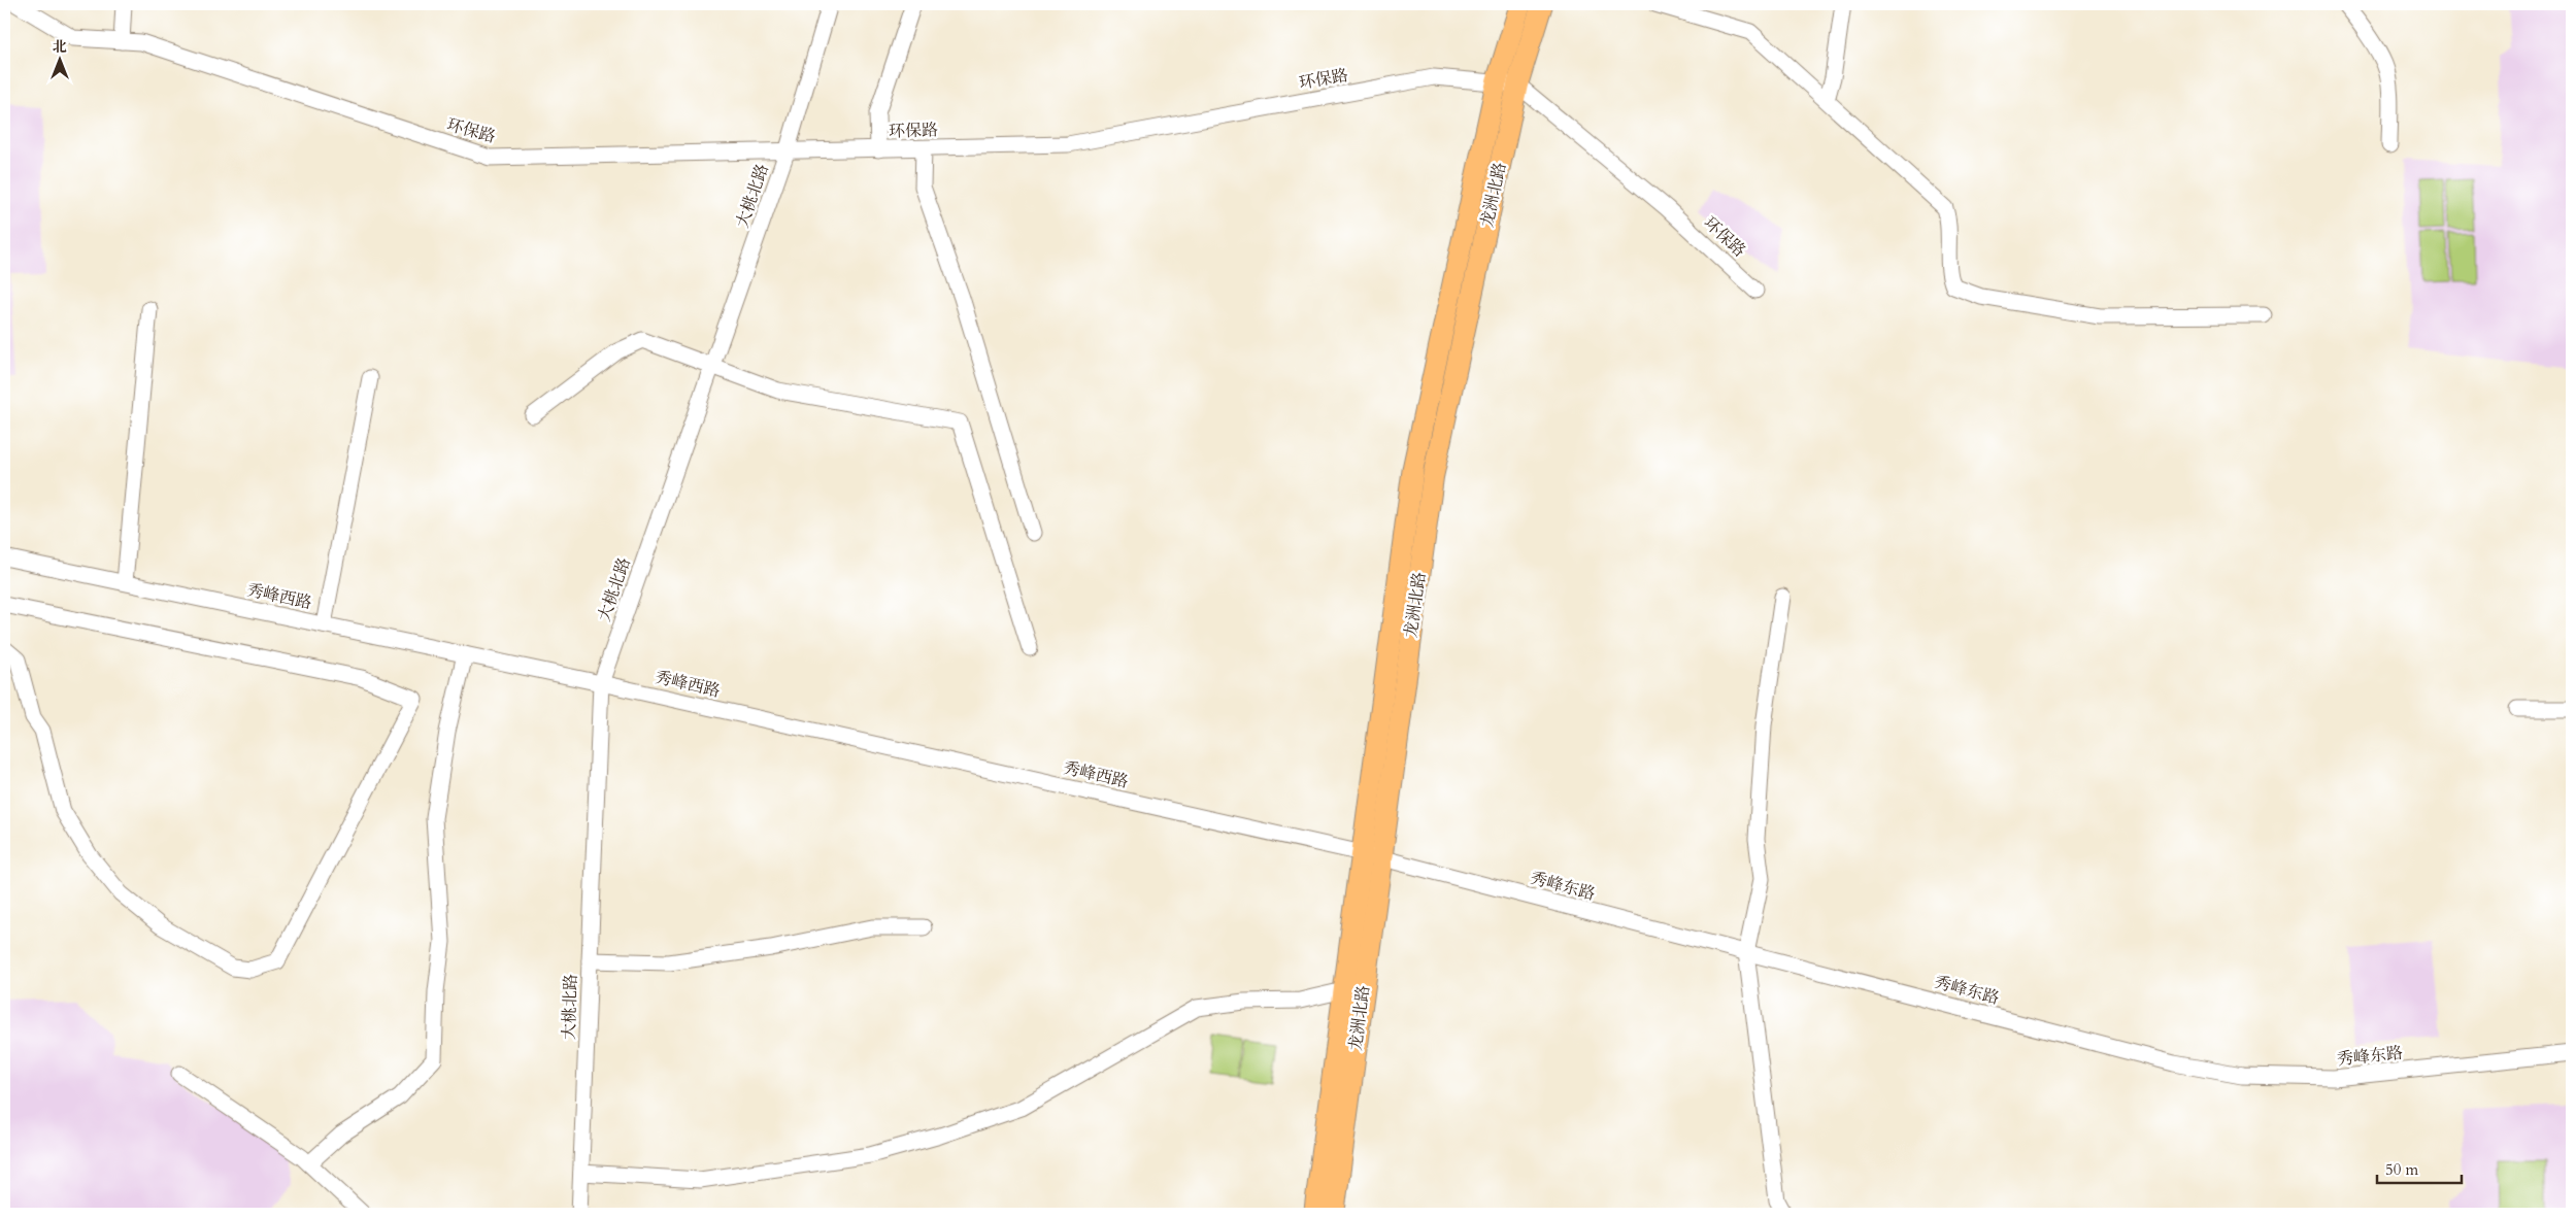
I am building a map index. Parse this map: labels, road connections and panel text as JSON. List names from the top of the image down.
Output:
{
  "streets": {
    "main road": ["龙洲北路"],
    "street": [
      "环保路",
      "大桃北路",
      "秀峰西路",
      "秀峰东路"
    ]
  },
  "crossings": [
    ["环保路", "龙洲北路"],
    ["环保路", "大桃北路"],
    ["龙洲北路", "秀峰西路"],
    ["龙洲北路", "秀峰东路"],
    ["大桃北路", "秀峰西路"],
    ["秀峰西路", "秀峰东路"]
  ],
  "scale_bar": "50 m",
  "north": "top"
}
